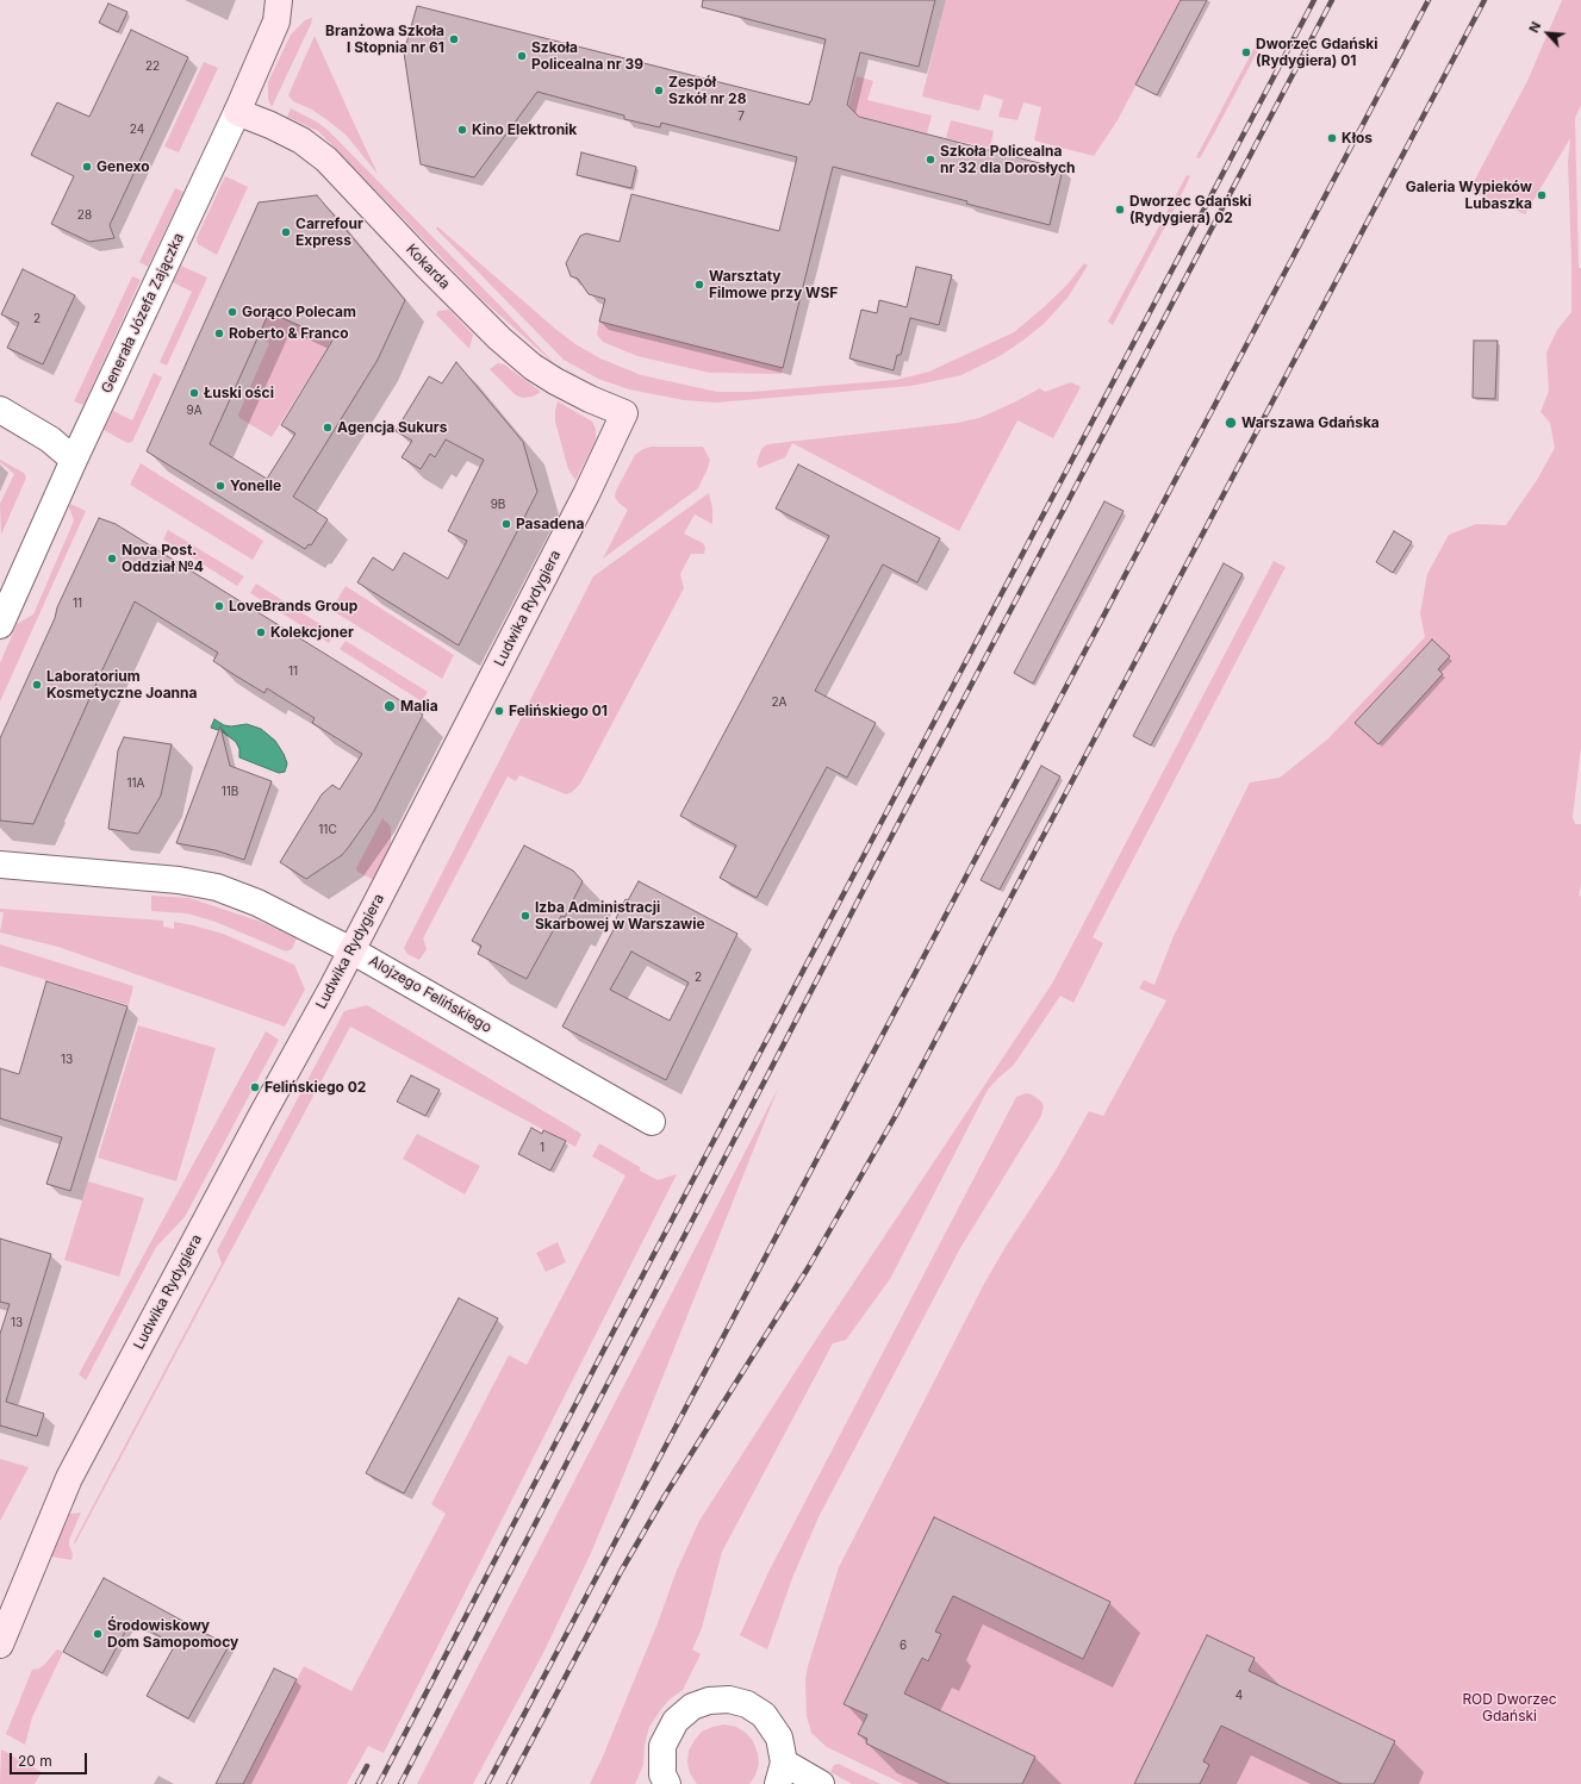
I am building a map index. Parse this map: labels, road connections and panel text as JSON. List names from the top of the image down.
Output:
{
  "streets": {
    "street": [
      "Kokarda",
      "Generała Józefa Zajączka",
      "Ludwika Rydygiera",
      "Alojzego Felińskiego"
    ]
  },
  "crossings": [
    ["Kokarda", "Generała Józefa Zajączka"],
    ["Kokarda", "Ludwika Rydygiera"],
    ["Ludwika Rydygiera", "Alojzego Felińskiego"]
  ],
  "parks": ["ROD Dworzec Gdański"],
  "places": [
    "Branżowa Szkoła I Stopnia nr 61",
    "Dworzec Gdański (Rydygiera) 01",
    "Szkoła Policealna nr 39",
    "Zespół Szkół nr 28",
    "Kino Elektronik",
    "Kłos",
    "Szkoła Policealna nr 32 dla Dorosłych",
    "Genexo",
    "Galeria Wypieków Lubaszka",
    "Dworzec Gdański (Rydygiera) 02",
    "Carrefour Express",
    "Warsztaty Filmowe przy WSF",
    "Gorąco Polecam",
    "Roberto & Franco",
    "Łuski ości",
    "Warszawa Gdańska",
    "Agencja Sukurs",
    "Yonelle",
    "Pasadena",
    "Nova Post. Oddział №4",
    "LoveBrands Group",
    "Kolekcjoner",
    "Laboratorium Kosmetyczne Joanna",
    "Malia",
    "Felińskiego 01",
    "Izba Administracji Skarbowej w Warszawie",
    "Felińskiego 02",
    "Środowiskowy Dom Samopomocy"
  ],
  "house_numbers": [
    "22",
    "7",
    "24",
    "28",
    "2",
    "9A",
    "9B",
    "11",
    "11",
    "2A",
    "11A",
    "11B",
    "11C",
    "2",
    "13",
    "1",
    "13",
    "6",
    "4"
  ],
  "scale_bar": "20 m",
  "north": "top left"
}
